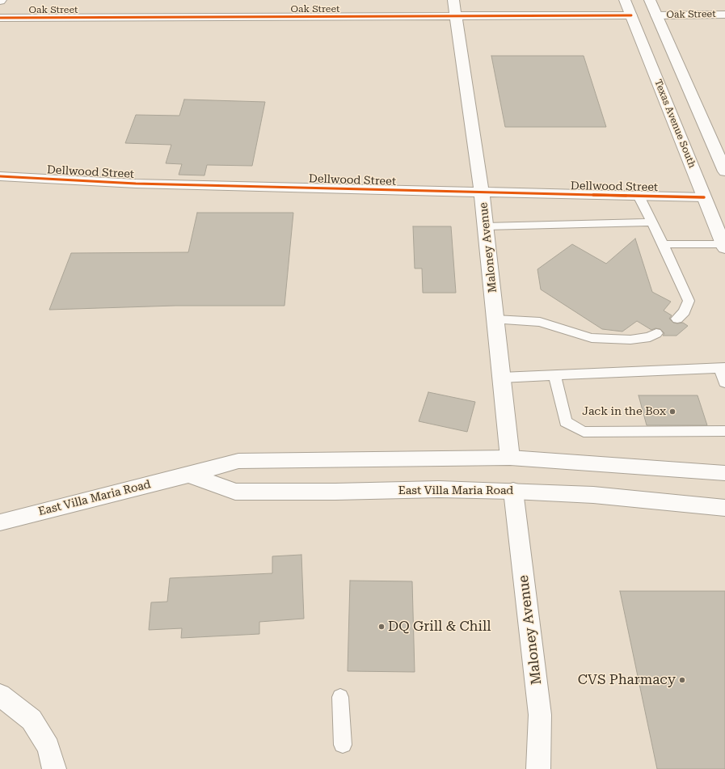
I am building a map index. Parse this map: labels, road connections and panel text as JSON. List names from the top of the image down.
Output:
{
  "streets": {
    "street": [
      "Oak Street",
      "Texas Avenue South",
      "Dellwood Street",
      "Maloney Avenue",
      "East Villa Maria Road"
    ]
  },
  "crossings": [
    ["Oak Street", "Texas Avenue South"],
    ["Oak Street", "Maloney Avenue"],
    ["Texas Avenue South", "Dellwood Street"],
    ["Dellwood Street", "Maloney Avenue"],
    ["Maloney Avenue", "East Villa Maria Road"]
  ],
  "places": ["Jack in the Box", "DQ Grill & Chill", "CVS Pharmacy"]
}
